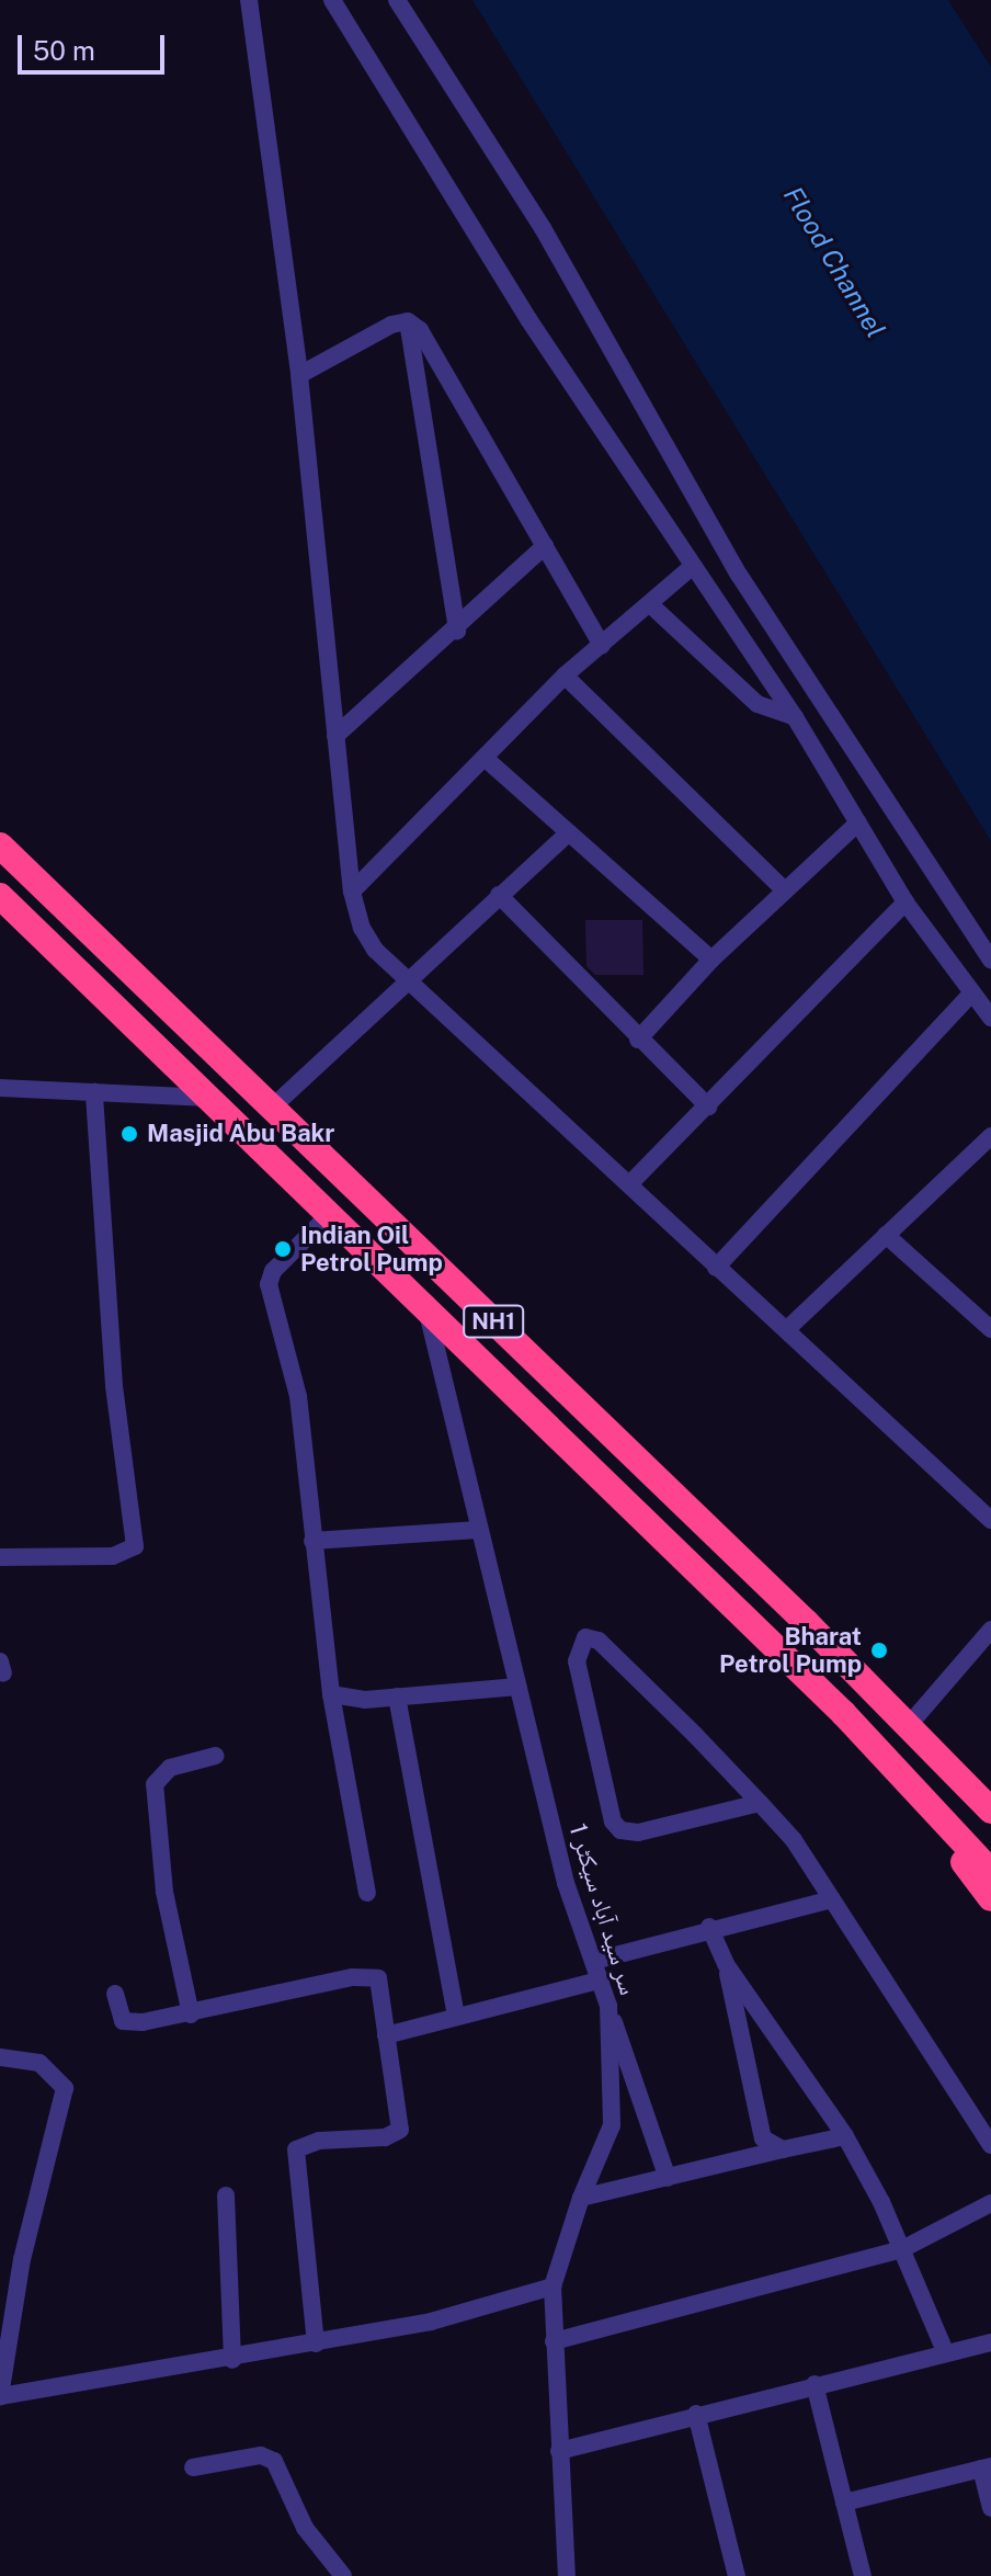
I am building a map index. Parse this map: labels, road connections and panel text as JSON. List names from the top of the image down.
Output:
{
  "streets": {
    "highway": ["NH1"],
    "street": ["سر سید آباد سیکٹر 1"]
  },
  "crossings": [
    ["NH1", "سر سید آباد سیکٹر 1"]
  ],
  "water": ["Flood Channel"],
  "places": ["Masjid Abu Bakr", "Indian Oil Petrol Pump", "Bharat Petrol Pump"],
  "scale_bar": "50 m"
}
